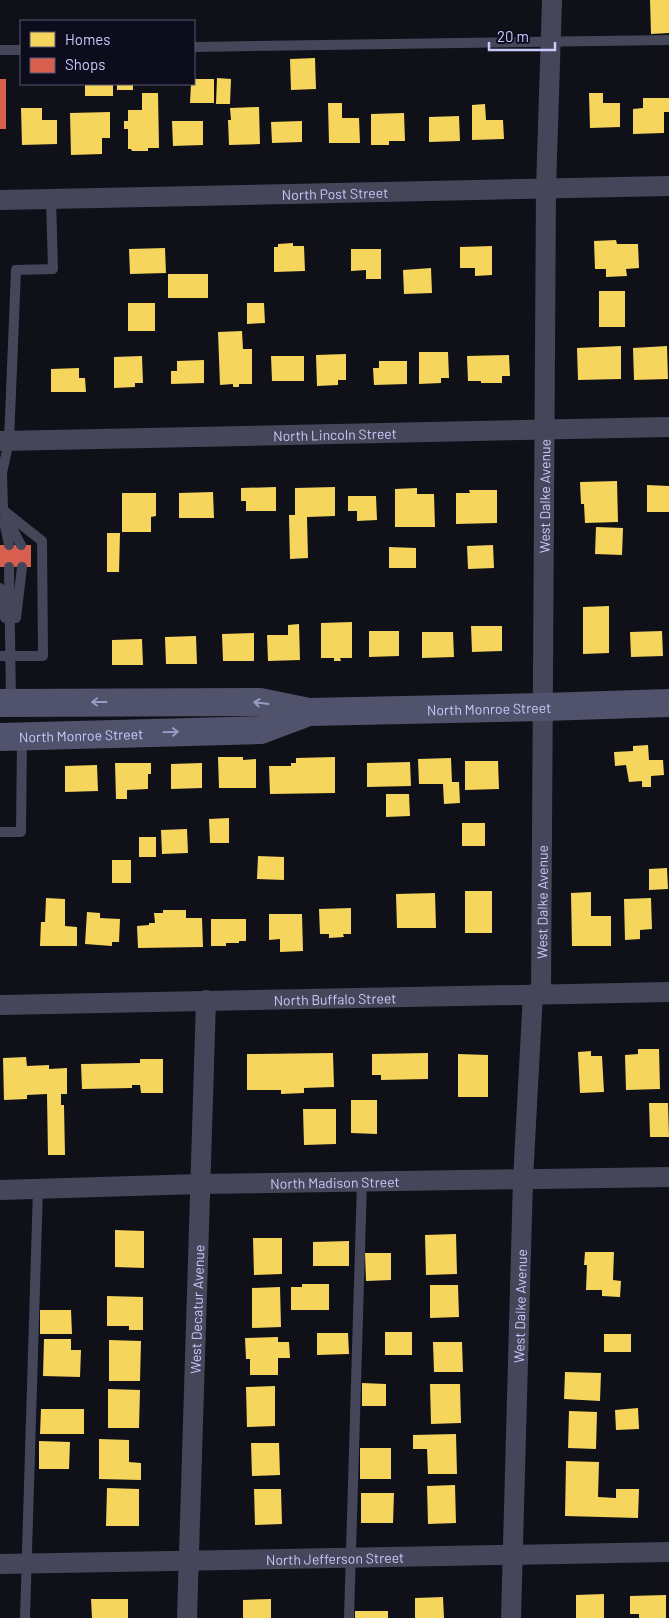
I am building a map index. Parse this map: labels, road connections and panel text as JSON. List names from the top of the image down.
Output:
{
  "streets": {
    "main road": ["North Monroe Street"],
    "street": [
      "North Post Street",
      "North Lincoln Street",
      "West Dalke Avenue",
      "North Buffalo Street",
      "North Madison Street",
      "West Decatur Avenue",
      "North Jefferson Street"
    ]
  },
  "crossings": [
    ["North Post Street", "West Dalke Avenue"],
    ["North Lincoln Street", "West Dalke Avenue"],
    ["West Dalke Avenue", "North Monroe Street"],
    ["West Dalke Avenue", "North Buffalo Street"],
    ["West Dalke Avenue", "North Madison Street"],
    ["West Dalke Avenue", "North Jefferson Street"],
    ["North Buffalo Street", "West Decatur Avenue"],
    ["North Madison Street", "West Decatur Avenue"],
    ["West Decatur Avenue", "North Jefferson Street"]
  ],
  "legend": ["Homes", "Shops"],
  "scale_bar": "20 m"
}
